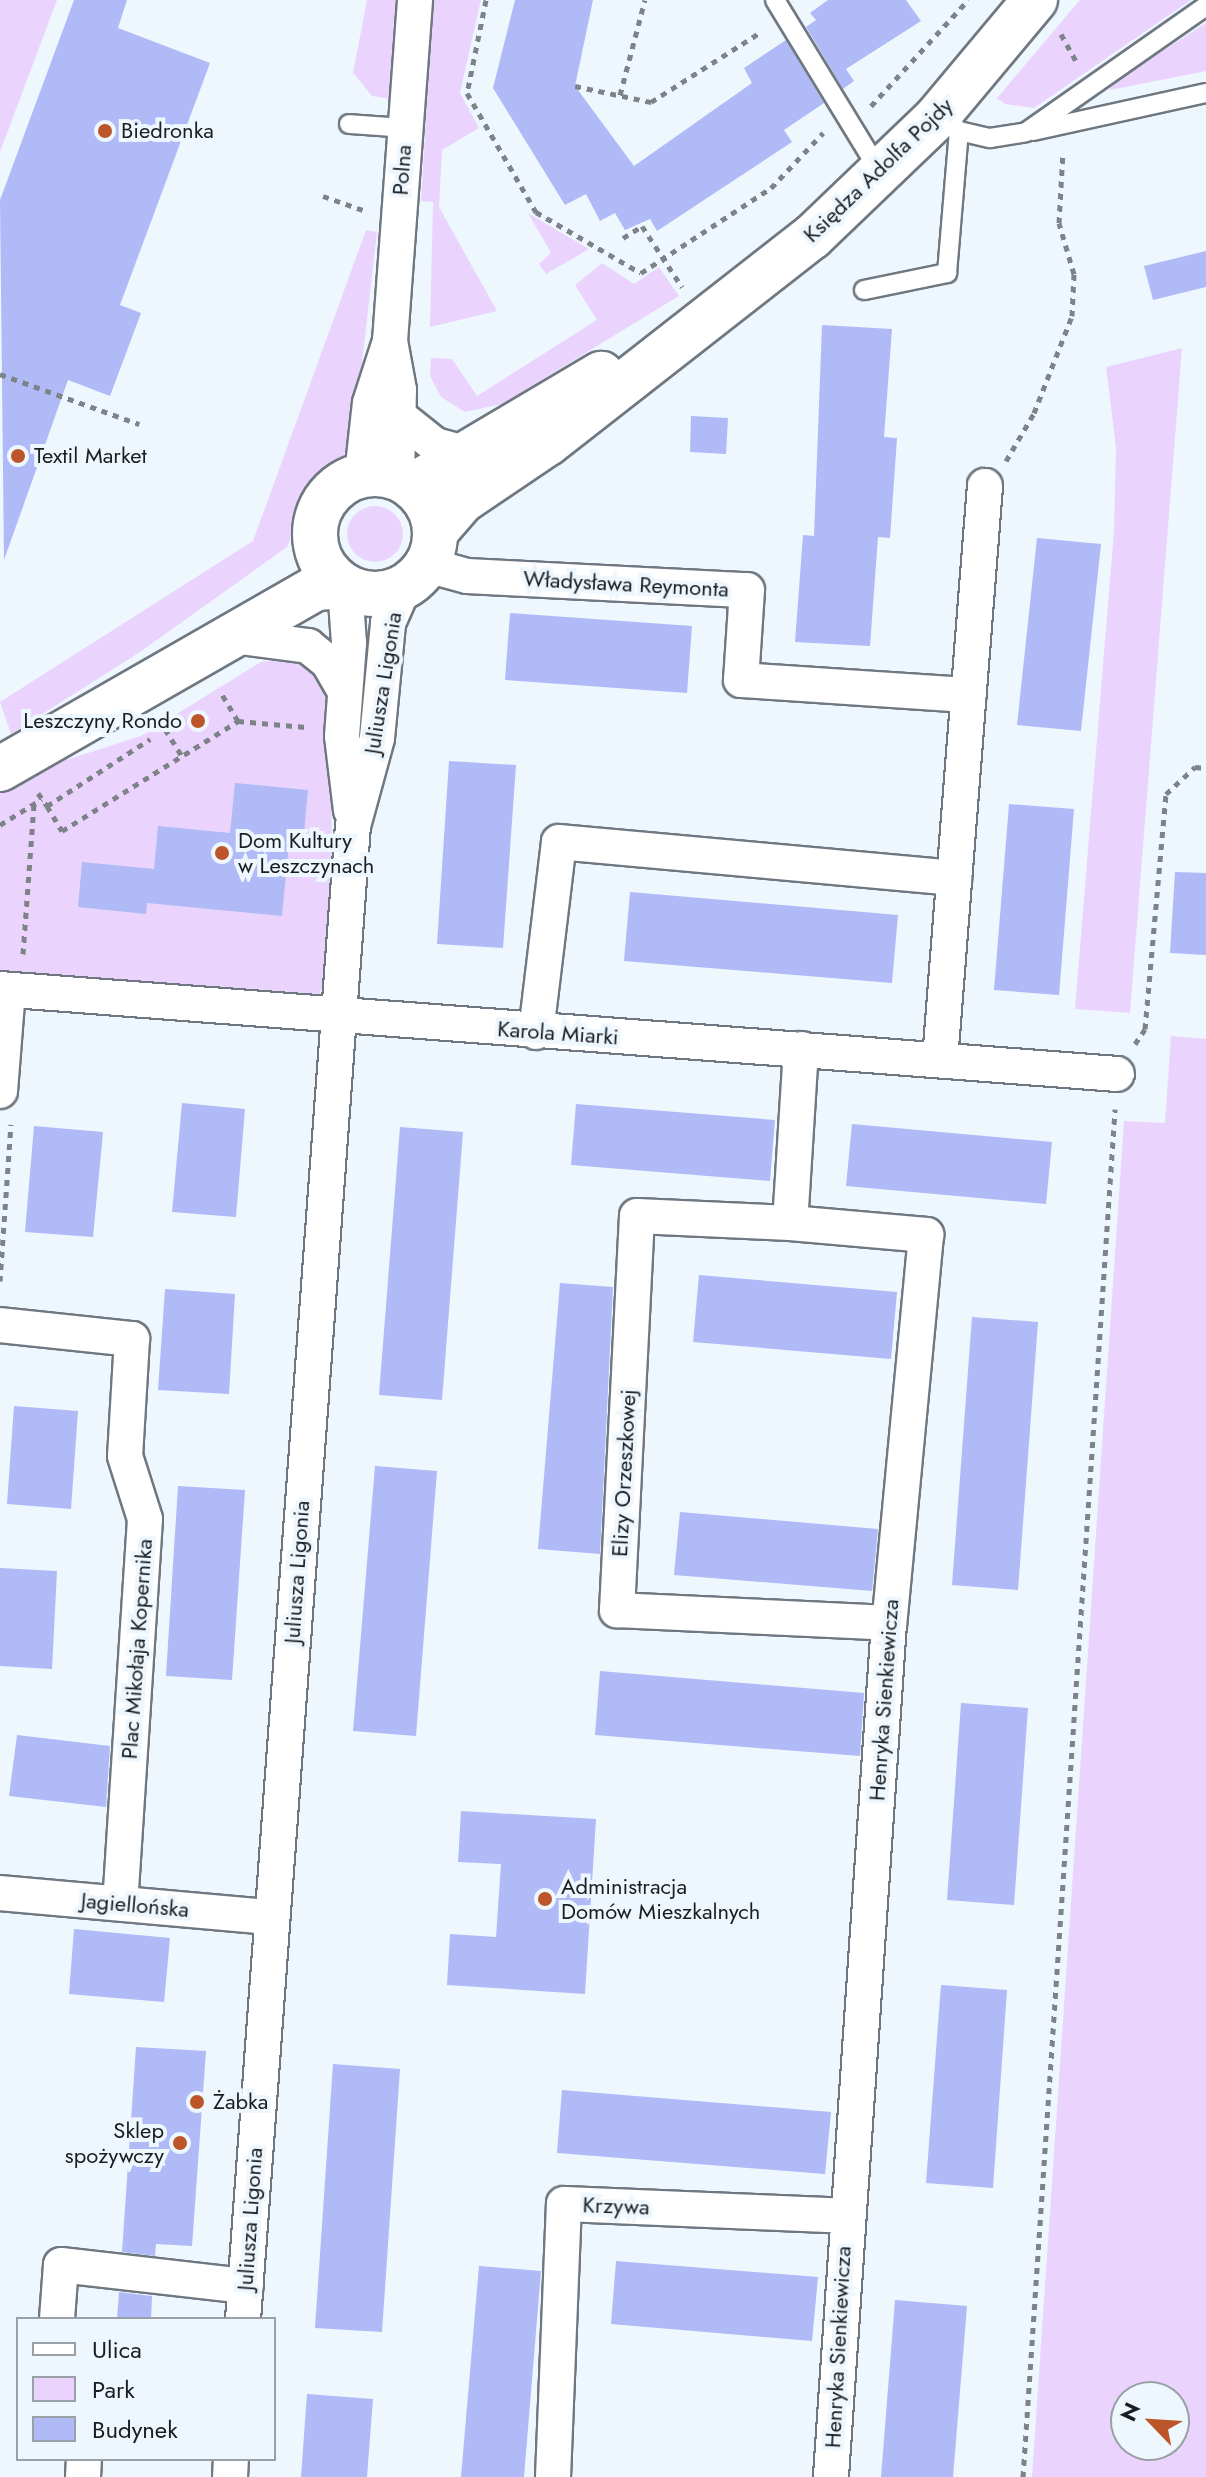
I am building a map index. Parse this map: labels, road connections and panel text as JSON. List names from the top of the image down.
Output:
{
  "streets": {
    "street": [
      "Polna",
      "Księdza Adolfa Pojdy",
      "Władysława Reymonta",
      "Juliusza Ligonia",
      "Karola Miarki",
      "Elizy Orzeszkowej",
      "Plac Mikołaja Kopernika",
      "Henryka Sienkiewicza",
      "Jagiellońska",
      "Krzywa"
    ]
  },
  "crossings": [
    ["Polna", "Księdza Adolfa Pojdy"],
    ["Polna", "Władysława Reymonta"],
    ["Polna", "Juliusza Ligonia"],
    ["Księdza Adolfa Pojdy", "Władysława Reymonta"],
    ["Księdza Adolfa Pojdy", "Juliusza Ligonia"],
    ["Władysława Reymonta", "Juliusza Ligonia"],
    ["Juliusza Ligonia", "Karola Miarki"],
    ["Juliusza Ligonia", "Jagiellońska"],
    ["Elizy Orzeszkowej", "Henryka Sienkiewicza"],
    ["Plac Mikołaja Kopernika", "Jagiellońska"],
    ["Henryka Sienkiewicza", "Krzywa"]
  ],
  "places": [
    "Biedronka",
    "Textil Market",
    "Leszczyny Rondo",
    "Dom Kultury w Leszczynach",
    "Administracja Domów Mieszkalnych",
    "Żabka",
    "Sklep spożywczy"
  ],
  "legend": ["Ulica", "Park", "Budynek"],
  "north": "top left"
}
